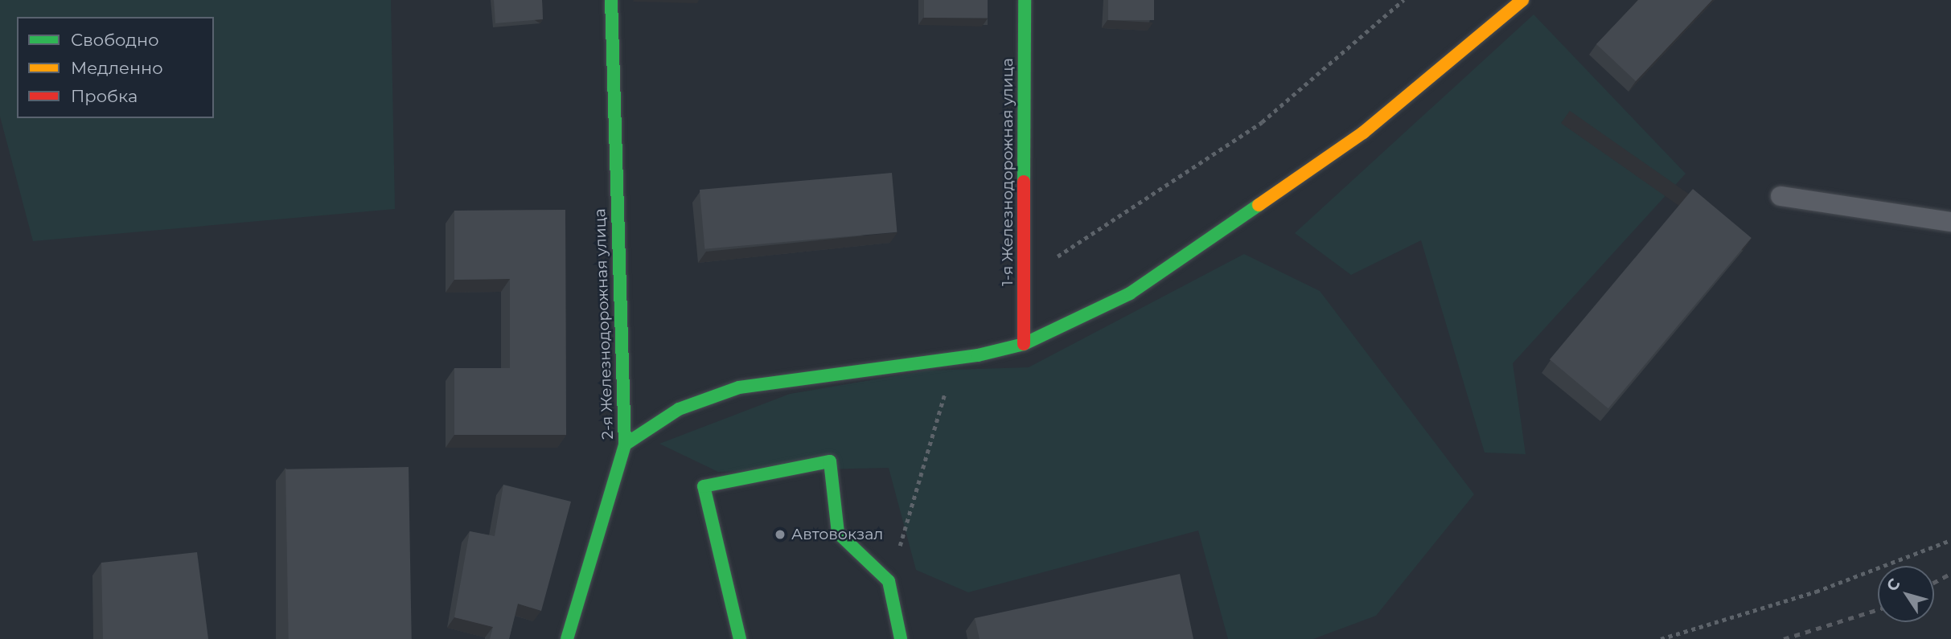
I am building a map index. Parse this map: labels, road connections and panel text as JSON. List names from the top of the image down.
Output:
{
  "streets": {
    "street": ["1-я Железнодорожная улица", "2-я Железнодорожная улица"]
  },
  "places": ["Автовокзал"],
  "legend": ["Свободно", "Медленно", "Пробка"],
  "north": "top left"
}
